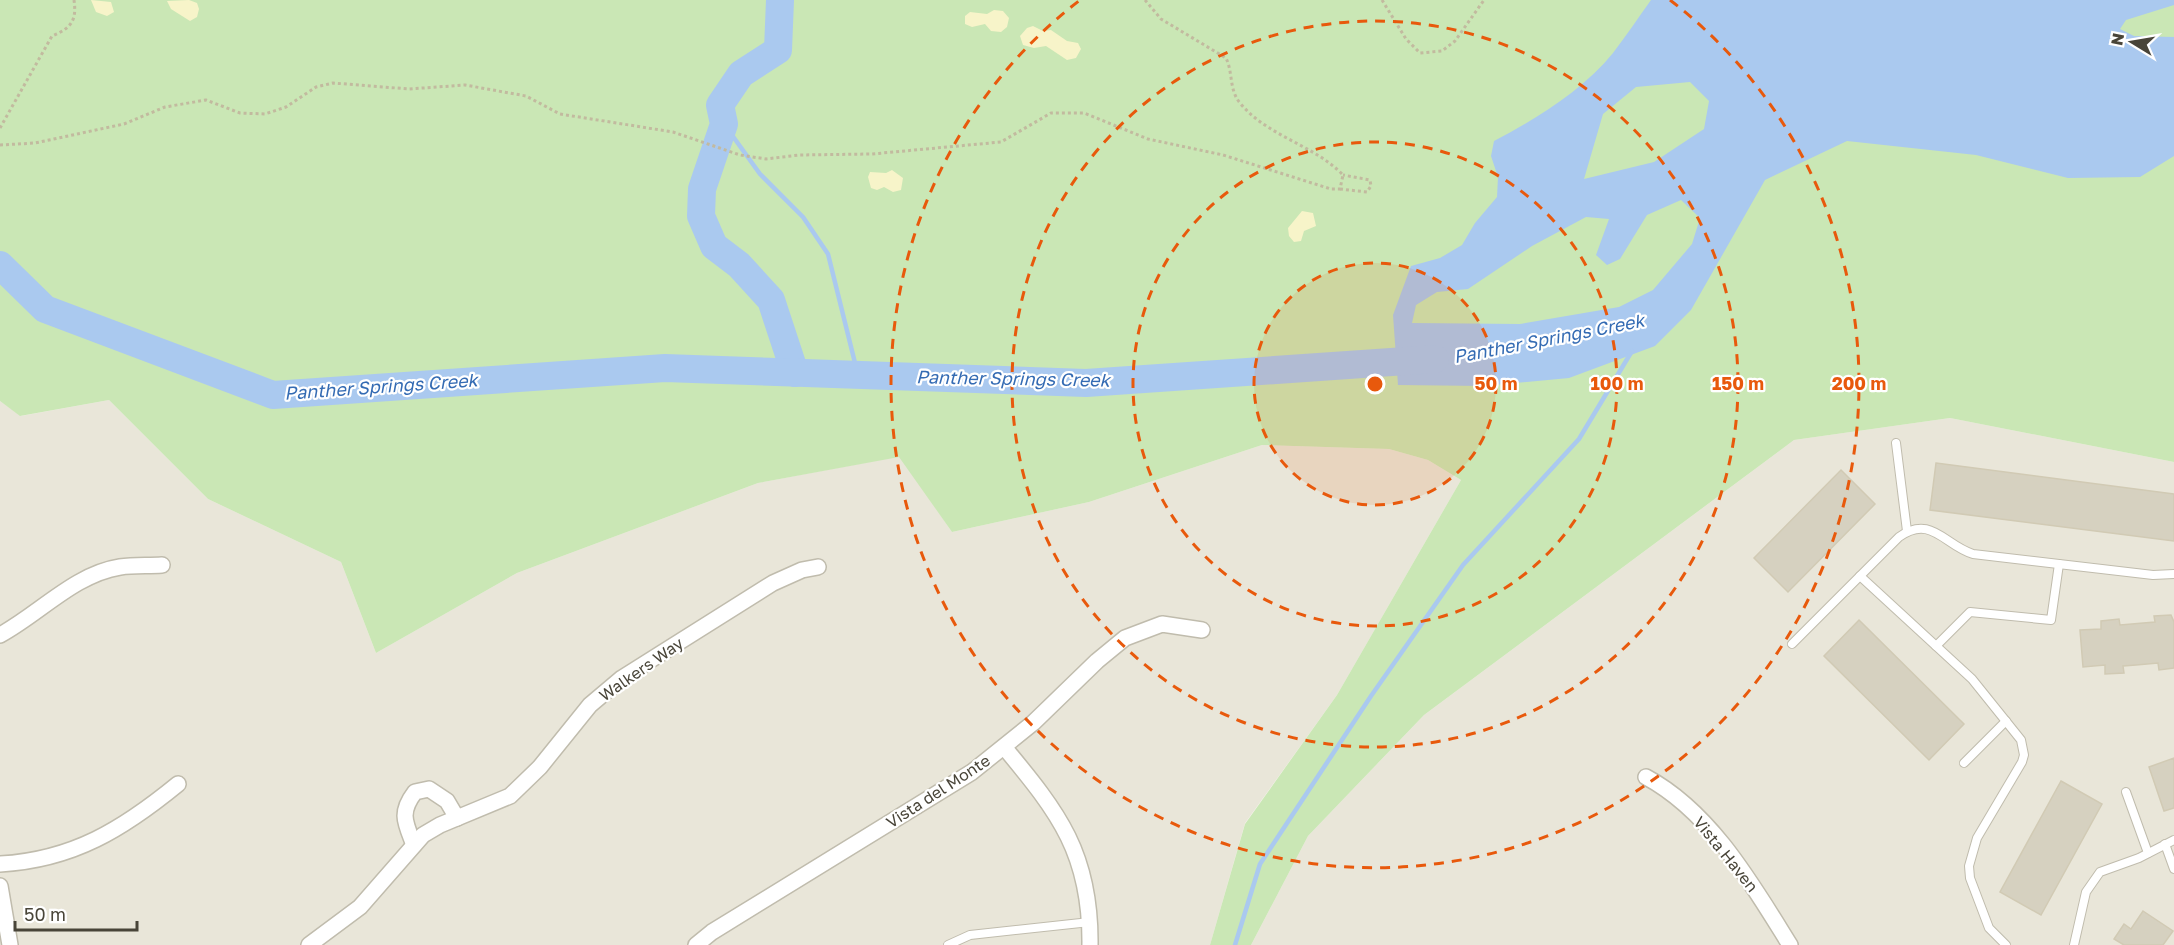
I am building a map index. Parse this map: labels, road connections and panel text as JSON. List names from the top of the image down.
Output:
{
  "streets": {
    "street": ["Walkers Way", "Vista del Monte", "Vista Haven"]
  },
  "water": ["Panther Springs Creek"],
  "scale_bar": "50 m",
  "north": "left",
  "rings": [
    "50 m",
    "100 m",
    "150 m",
    "200 m"
  ]
}
